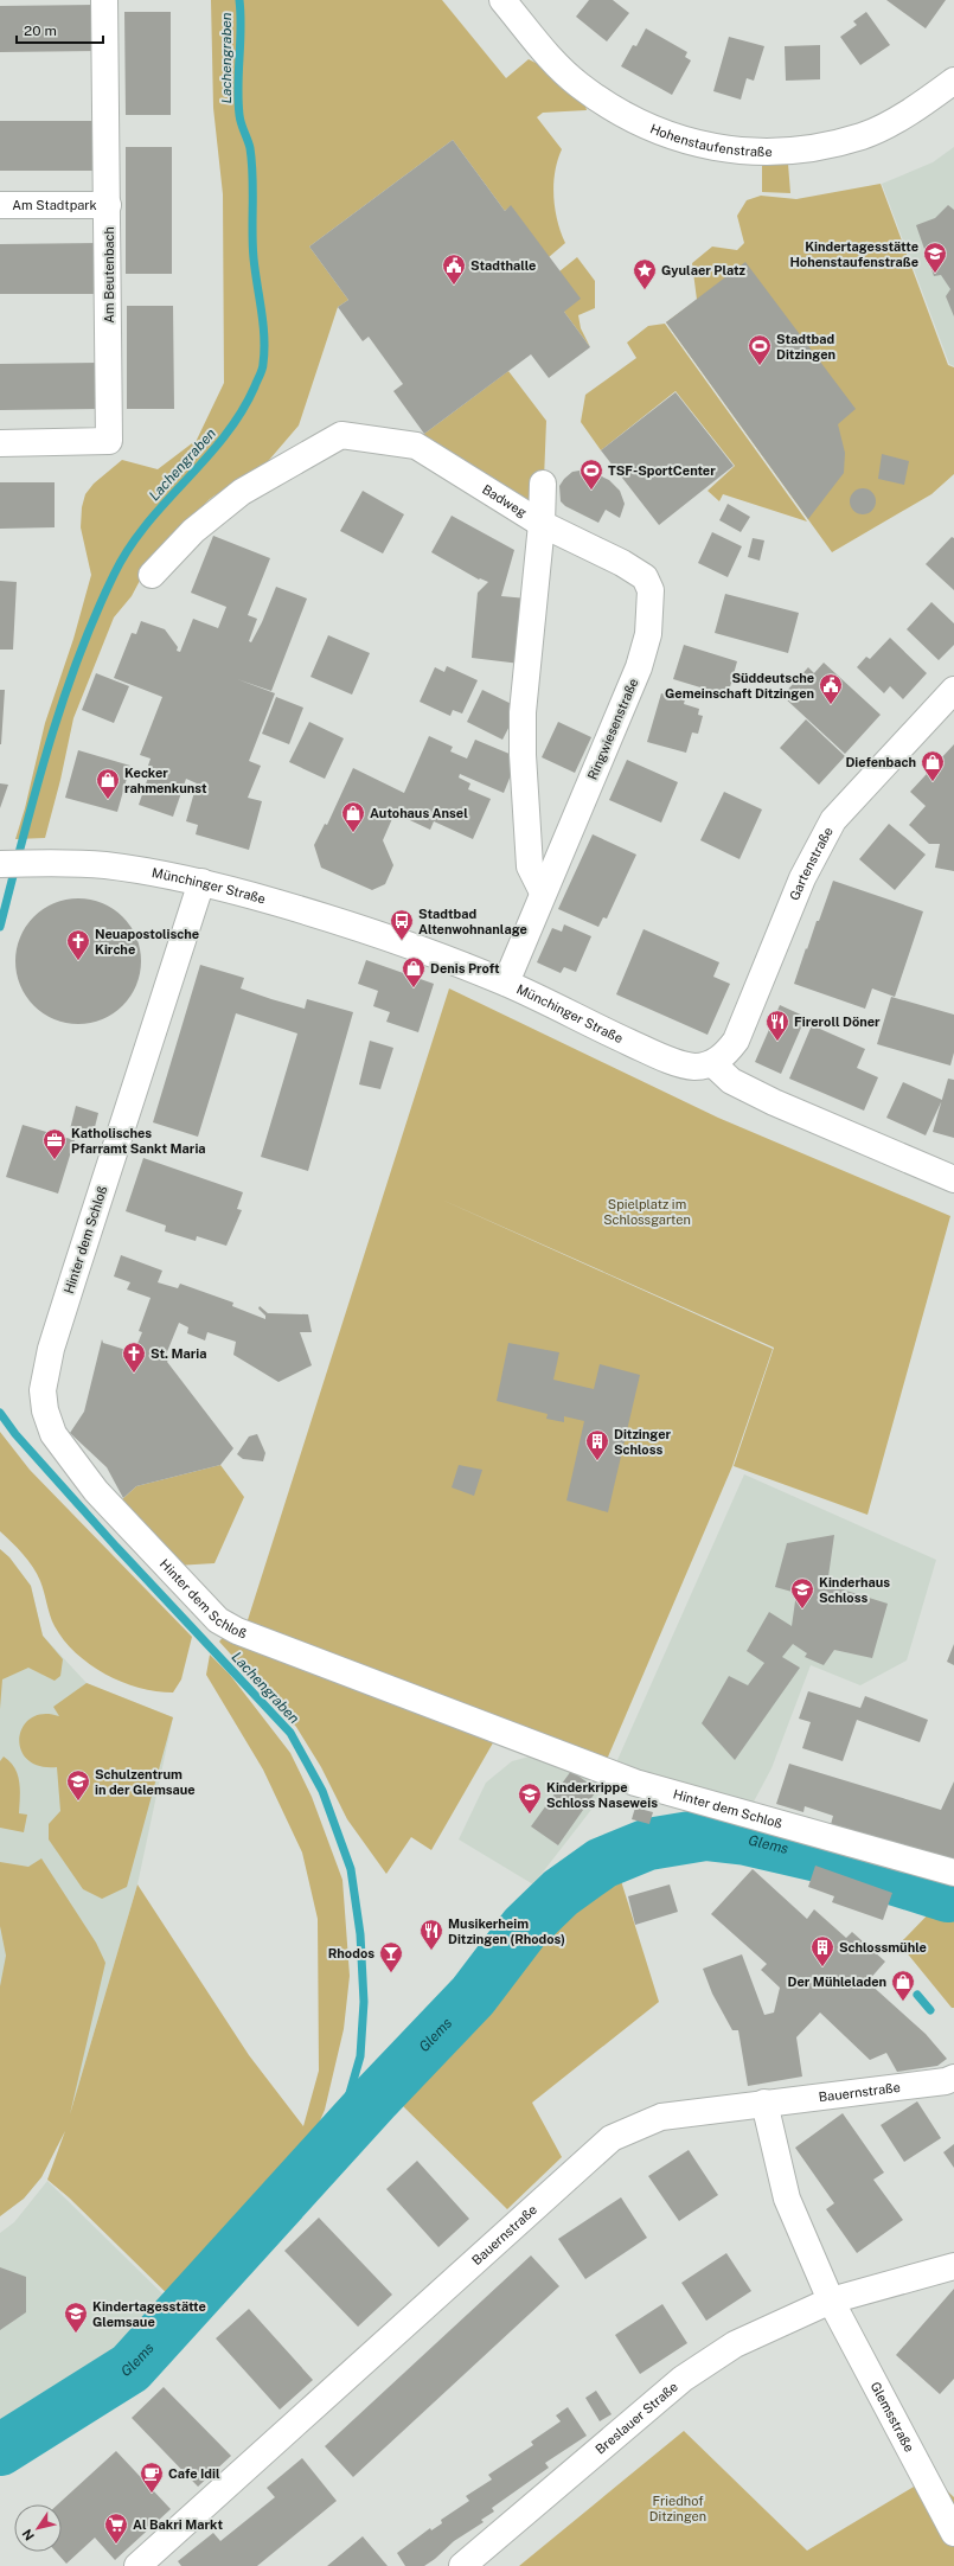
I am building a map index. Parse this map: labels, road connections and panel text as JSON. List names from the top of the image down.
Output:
{
  "streets": {
    "street": [
      "Hohenstaufenstraße",
      "Am Stadtpark",
      "Am Beutenbach",
      "Badweg",
      "Ringwiesenstraße",
      "Gartenstraße",
      "Münchinger Straße",
      "Hinter dem Schloß",
      "Bauernstraße",
      "Glemsstraße",
      "Breslauer Straße"
    ]
  },
  "crossings": [
    ["Am Stadtpark", "Am Beutenbach"],
    ["Badweg", "Ringwiesenstraße"],
    ["Ringwiesenstraße", "Münchinger Straße"],
    ["Gartenstraße", "Münchinger Straße"],
    ["Münchinger Straße", "Hinter dem Schloß"],
    ["Glemsstraße", "Breslauer Straße"]
  ],
  "water": ["Lachengraben", "Glems"],
  "parks": ["Spielplatz im Schlossgarten", "Friedhof Ditzingen"],
  "places": {
    "school or university": [
      "Kindertagesstätte Hohenstaufenstraße",
      "Kinderhaus Schloss",
      "Schulzentrum in der Glemsaue",
      "Kinderkrippe Schloss Naseweis",
      "Kindertagesstätte Glemsaue"
    ],
    "public building": ["Stadthalle", "Süddeutsche Gemeinschaft Ditzingen"],
    "place": ["Gyulaer Platz"],
    "sports": ["Stadtbad Ditzingen", "TSF-SportCenter"],
    "shop": [
      "Diefenbach",
      "Kecker rahmenkunst",
      "Autohaus Ansel",
      "Denis Proft",
      "Der Mühleladen"
    ],
    "bus stop": ["Stadtbad Altenwohnanlage"],
    "church": ["Neuapostolische Kirche", "St. Maria"],
    "restaurant": ["Fireroll Döner", "Musikerheim Ditzingen (Rhodos)"],
    "office": ["Katholisches Pfarramt Sankt Maria"],
    "building": ["Ditzinger Schloss", "Schlossmühle"],
    "bar": ["Rhodos"],
    "cafe": ["Cafe Idil"],
    "supermarket": ["Al Bakri Markt"]
  },
  "scale_bar": "20 m",
  "north": "bottom left"
}
